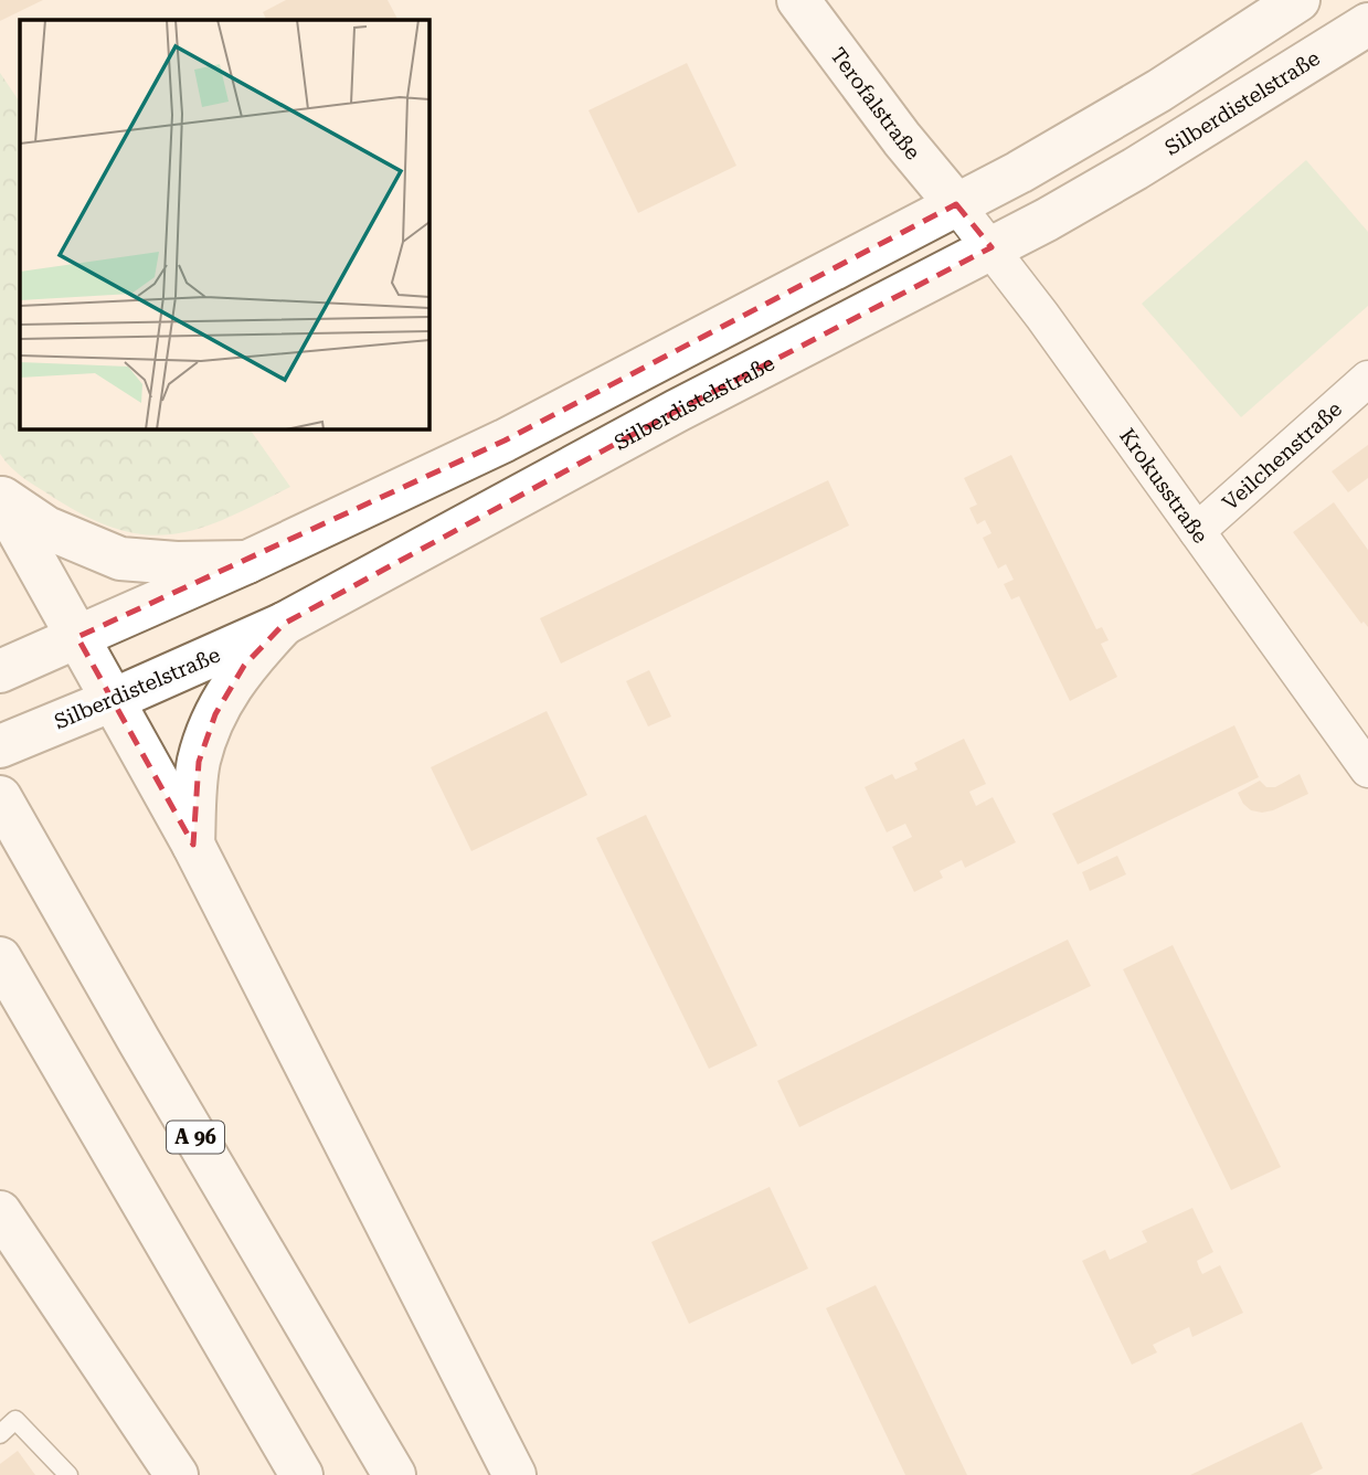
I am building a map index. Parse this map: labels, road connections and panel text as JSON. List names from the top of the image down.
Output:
{
  "streets": {
    "main road": ["Terofalstraße", "Silberdistelstraße", "A 96"],
    "street": ["Veilchenstraße", "Krokusstraße"]
  },
  "crossings": [
    ["Terofalstraße", "Krokusstraße"],
    ["Silberdistelstraße", "Krokusstraße"],
    ["Veilchenstraße", "Krokusstraße"]
  ]
}
